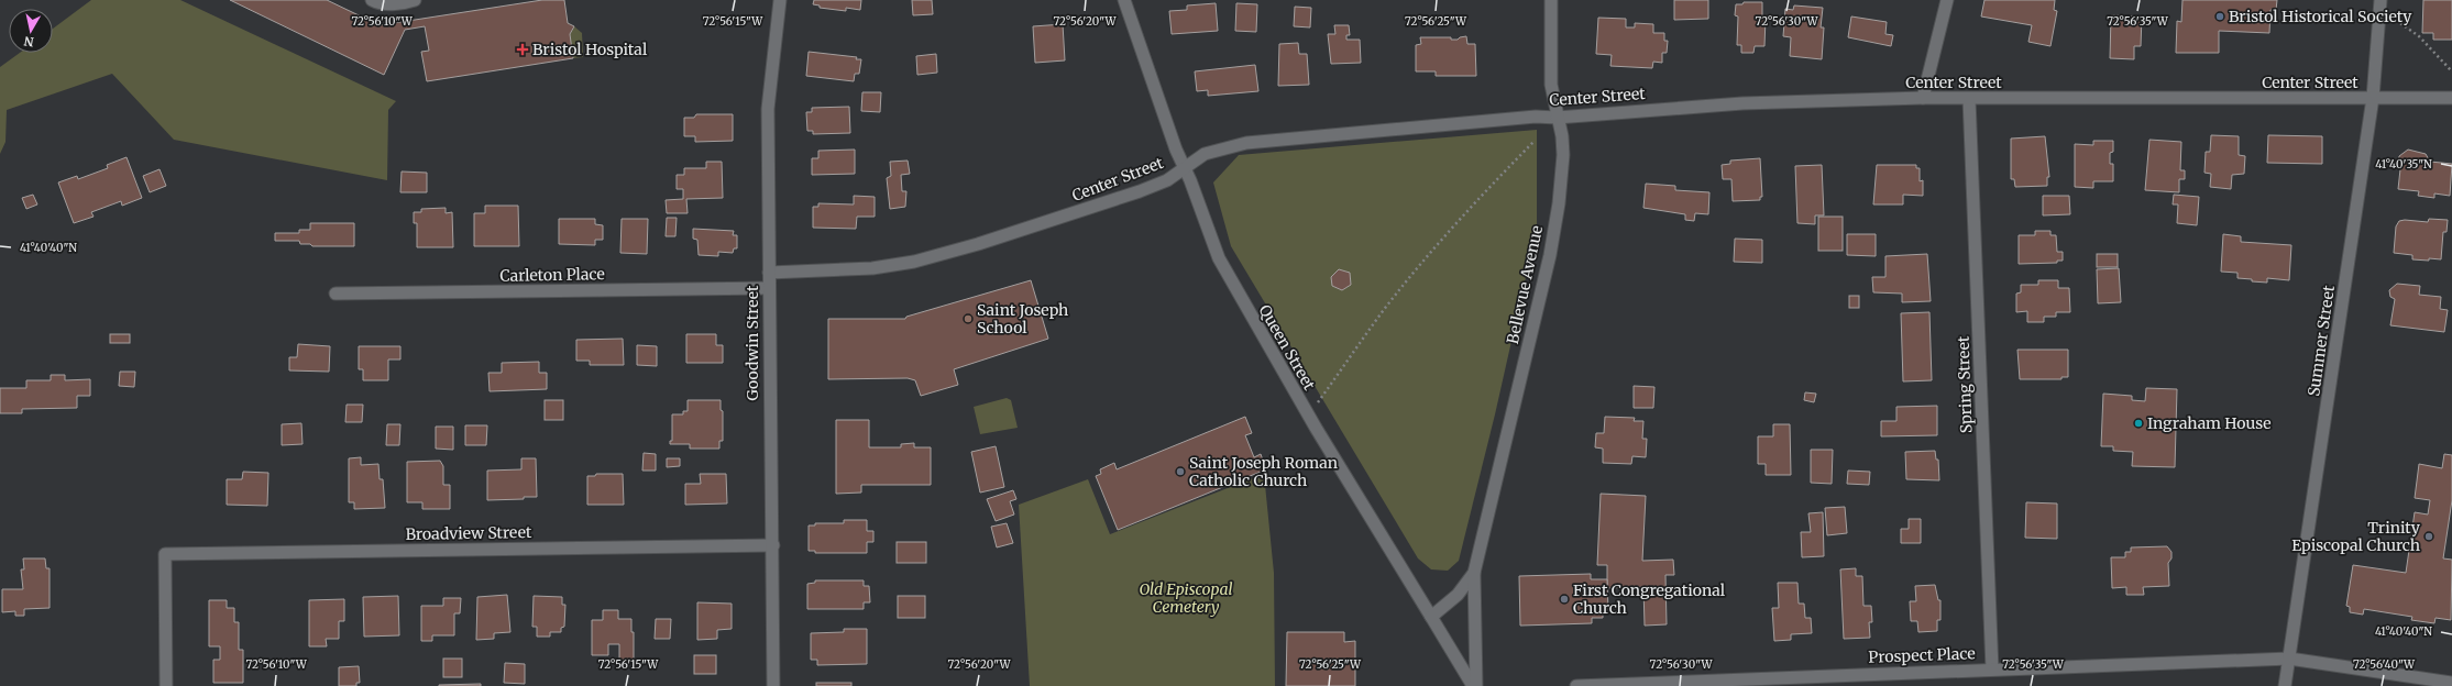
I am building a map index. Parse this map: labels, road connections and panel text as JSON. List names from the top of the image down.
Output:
{
  "streets": {
    "street": [
      "Center Street",
      "Carleton Place",
      "Bellevue Avenue",
      "Summer Street",
      "Goodwin Street",
      "Queen Street",
      "Spring Street",
      "Broadview Street",
      "Prospect Place"
    ]
  },
  "crossings": [
    ["Center Street", "Bellevue Avenue"],
    ["Center Street", "Summer Street"],
    ["Center Street", "Goodwin Street"],
    ["Center Street", "Queen Street"],
    ["Center Street", "Spring Street"],
    ["Carleton Place", "Goodwin Street"],
    ["Bellevue Avenue", "Queen Street"],
    ["Summer Street", "Prospect Place"],
    ["Goodwin Street", "Broadview Street"],
    ["Spring Street", "Prospect Place"]
  ],
  "parks": ["Old Episcopal Cemetery"],
  "places": {
    "other": [
      "Bristol Historical Society",
      "Saint Joseph School",
      "Ingraham House",
      "Saint Joseph Roman Catholic Church",
      "Trinity Episcopal Church",
      "First Congregational Church"
    ],
    "health": ["Bristol Hospital"]
  },
  "north": "bottom",
  "coordinates": [
    "72°56'10\"W",
    "72°56'15\"W",
    "72°56'25\"W",
    "72°56'20\"W",
    "72°56'30\"W",
    "72°56'35\"W",
    "41°40'35\"N",
    "41°40'40\"N",
    "72°56'40\"W"
  ]
}
